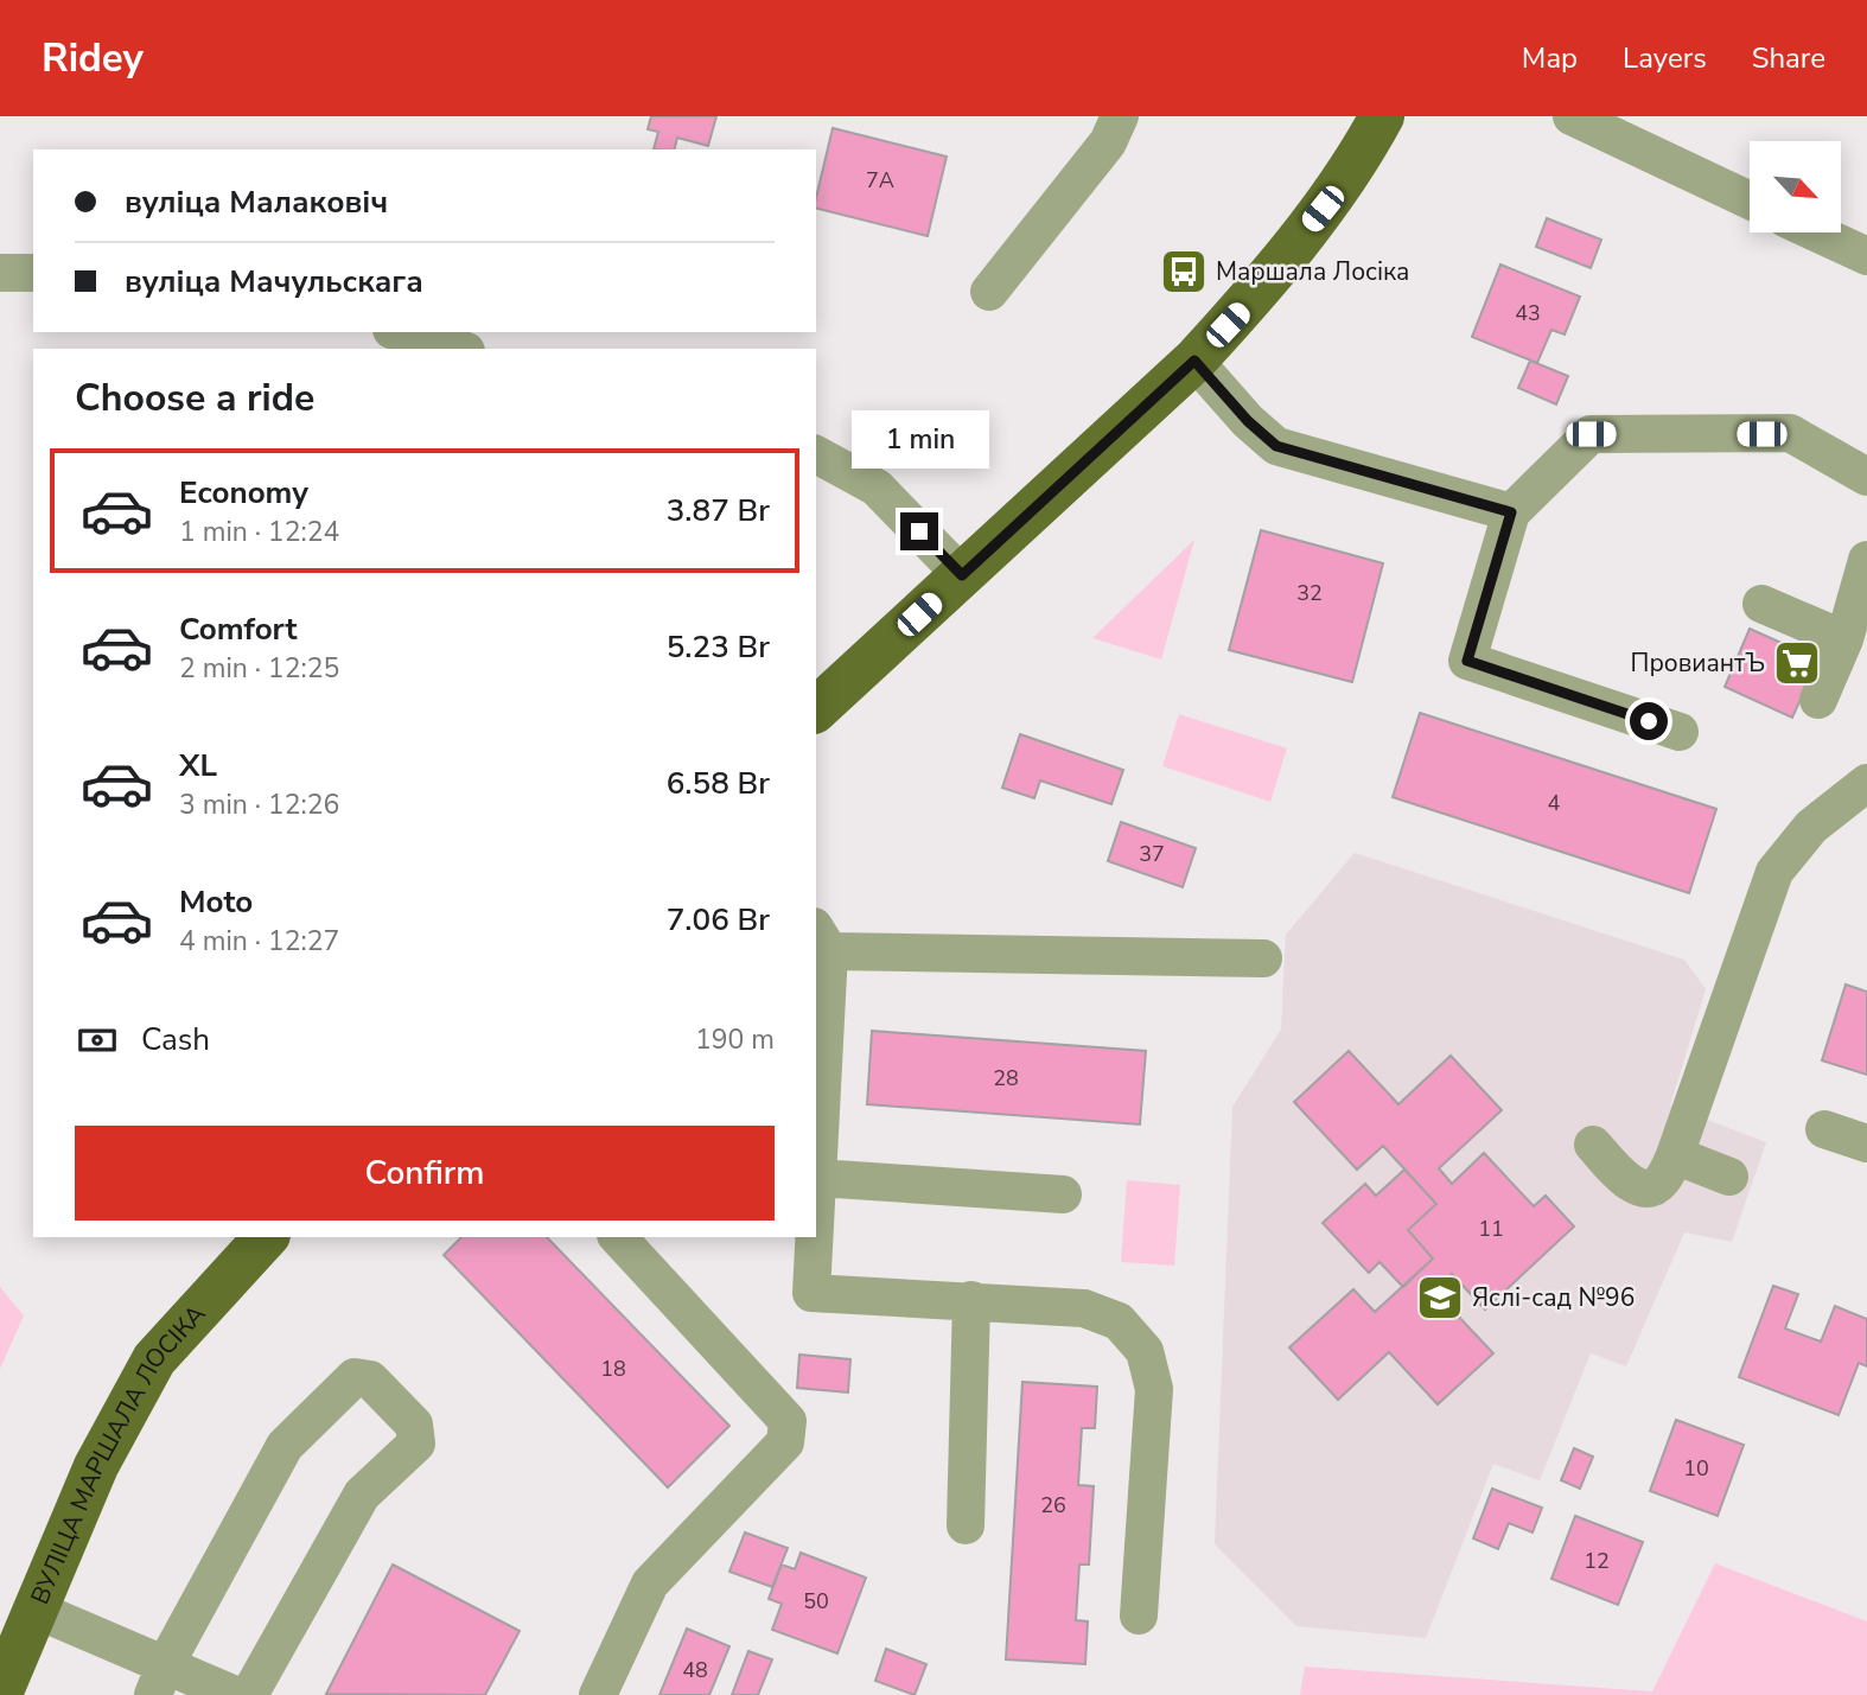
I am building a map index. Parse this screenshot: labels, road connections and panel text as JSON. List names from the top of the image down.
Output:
{
  "streets": {
    "main road": ["ВУЛІЦА МАРШАЛА ЛОСІКА"]
  },
  "places": {
    "bus stop": ["Маршала Лосіка"],
    "supermarket": ["ПровиантЪ"],
    "school or university": ["Яслі-сад №96"]
  },
  "house_numbers": [
    "7А",
    "43",
    "32",
    "4",
    "37",
    "28",
    "11",
    "18",
    "10",
    "26",
    "12",
    "50",
    "48"
  ],
  "north": "bottom right",
  "page": {
    "header": "Ridey",
    "nav": ["Map", "Layers", "Share"],
    "banner": ["вуліца Малаковіч", "вуліца Мачульскага"],
    "heading": "Choose a ride",
    "bubble": "1 min",
    "list": [
      {
        "name": "Economy",
        "note": "1 min · 12:24",
        "value": "3.87 Br"
      },
      {
        "name": "Comfort",
        "note": "2 min · 12:25",
        "value": "5.23 Br"
      },
      {
        "name": "XL",
        "note": "3 min · 12:26",
        "value": "6.58 Br"
      },
      {
        "name": "Moto",
        "note": "4 min · 12:27",
        "value": "7.06 Br"
      }
    ],
    "pay": ["Cash", "190 m"],
    "buttons": "Confirm"
  }
}
